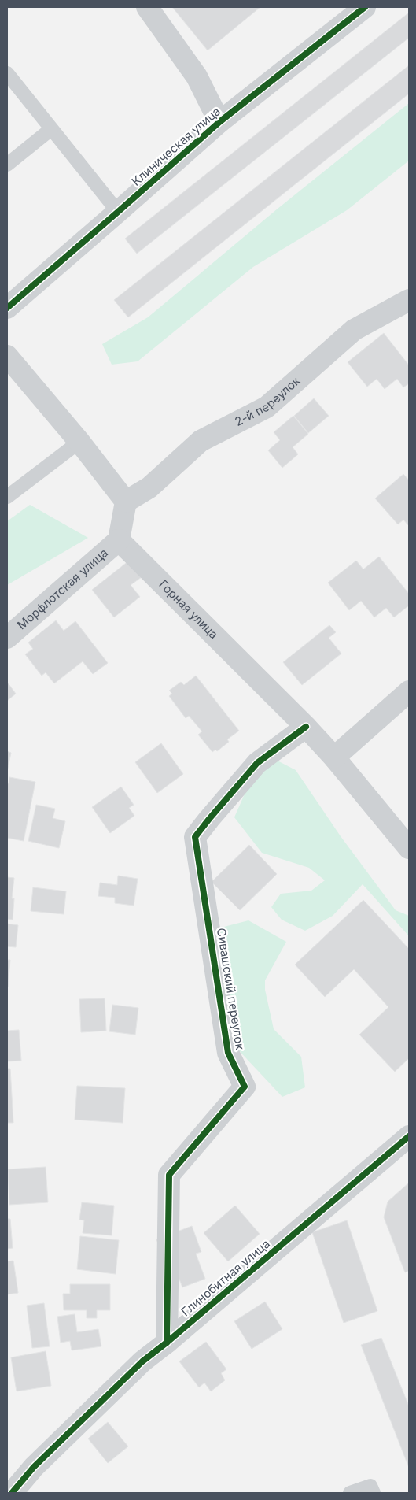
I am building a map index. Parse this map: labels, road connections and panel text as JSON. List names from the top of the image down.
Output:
{
  "streets": {
    "street": [
      "Клиническая улица",
      "2-й переулок",
      "Морфлотская улица",
      "Горная улица",
      "Сивашский переулок",
      "Глинобитная улица"
    ]
  },
  "crossings": [
    ["Морфлотская улица", "Горная улица"],
    ["Горная улица", "Сивашский переулок"],
    ["Сивашский переулок", "Глинобитная улица"]
  ]
}
